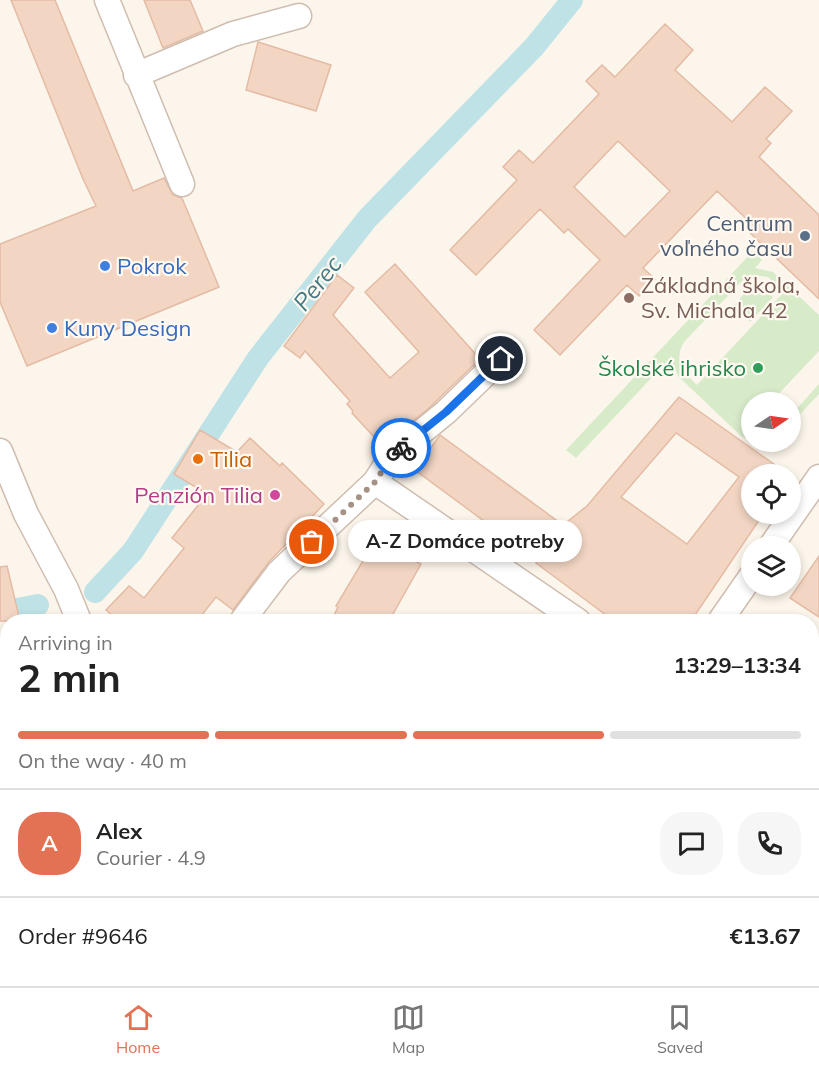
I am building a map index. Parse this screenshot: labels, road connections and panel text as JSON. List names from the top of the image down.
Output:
{
  "water": ["Perec"],
  "places": [
    "Centrum voľného času",
    "Pokrok",
    "Základná škola, Sv. Michala 42",
    "Kuny Design",
    "Školské ihrisko",
    "Tilia",
    "Penzión Tilia",
    "A-Z Domáce potreby"
  ],
  "north": "right",
  "page": {
    "bubble": "A-Z Domáce potreby",
    "heading": ["2 min", "Arriving in", "13:29–13:34"],
    "panel": [
      "Alex",
      "Courier · 4.9",
      "Order #9646",
      "€13.67"
    ],
    "bar": "On the way · 40 m",
    "round": "A",
    "tabs": ["Home", "Map", "Saved"]
  }
}
